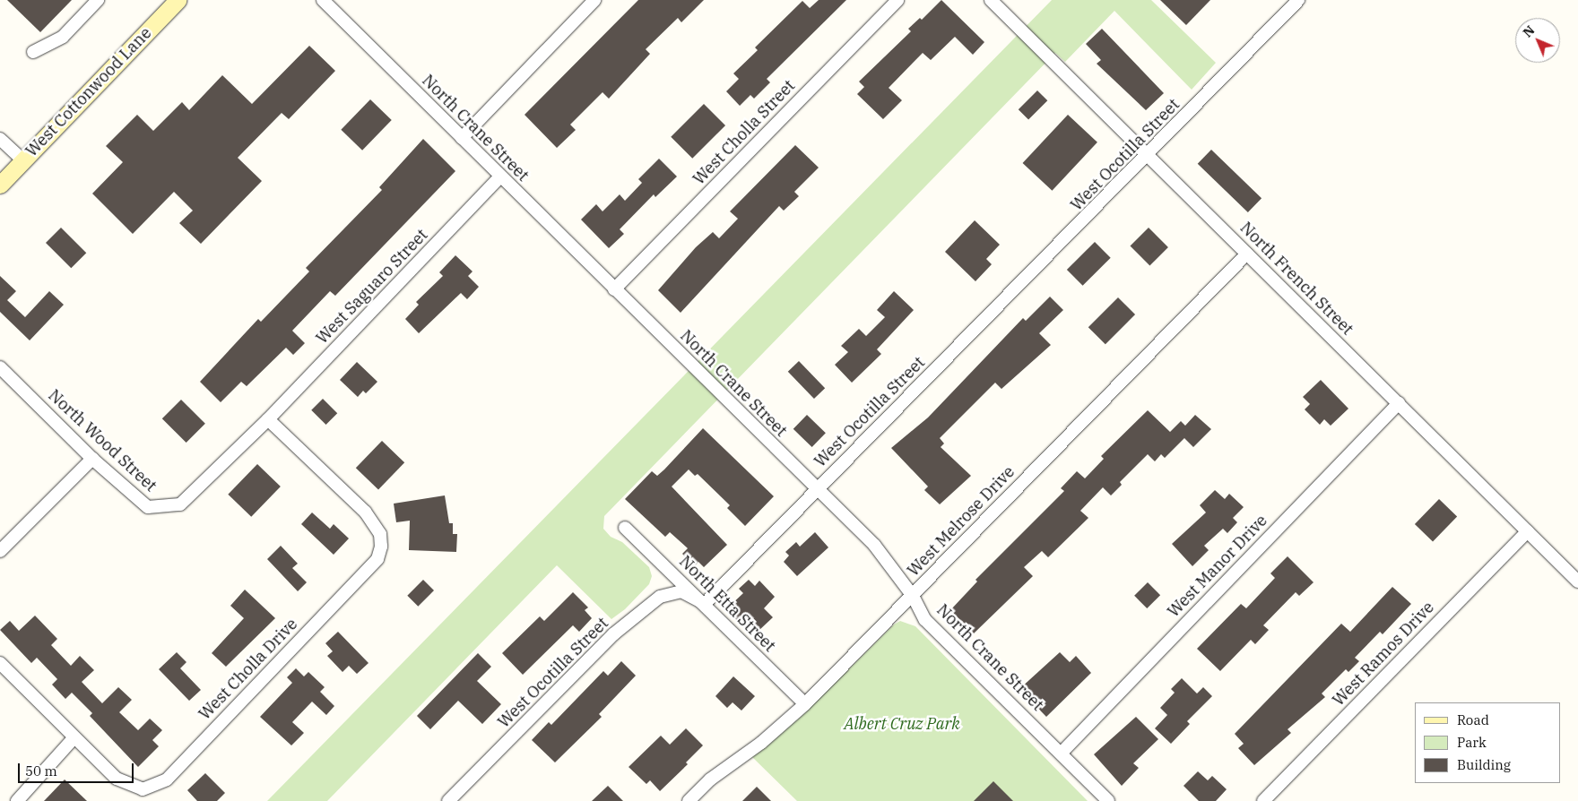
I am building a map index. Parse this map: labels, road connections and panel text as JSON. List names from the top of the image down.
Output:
{
  "streets": {
    "main road": ["West Cottonwood Lane"],
    "street": [
      "North Crane Street",
      "West Cholla Street",
      "West Ocotilla Street",
      "North French Street",
      "West Saguaro Street",
      "North Wood Street",
      "West Melrose Drive",
      "West Manor Drive",
      "North Etta Street",
      "West Ramos Drive",
      "West Cholla Drive"
    ]
  },
  "crossings": [
    ["North Crane Street", "West Cholla Street"],
    ["North Crane Street", "West Ocotilla Street"],
    ["North Crane Street", "West Saguaro Street"],
    ["North Crane Street", "West Melrose Drive"],
    ["North Crane Street", "West Manor Drive"],
    ["West Ocotilla Street", "North French Street"],
    ["West Ocotilla Street", "North Etta Street"],
    ["North French Street", "West Melrose Drive"],
    ["North French Street", "West Manor Drive"],
    ["North French Street", "West Ramos Drive"],
    ["West Saguaro Street", "North Wood Street"],
    ["West Saguaro Street", "West Cholla Drive"],
    ["North Wood Street", "West Cholla Drive"],
    ["West Melrose Drive", "North Etta Street"]
  ],
  "parks": ["Albert Cruz Park"],
  "legend": ["Road", "Park", "Building"],
  "scale_bar": "50 m",
  "north": "top left"
}
